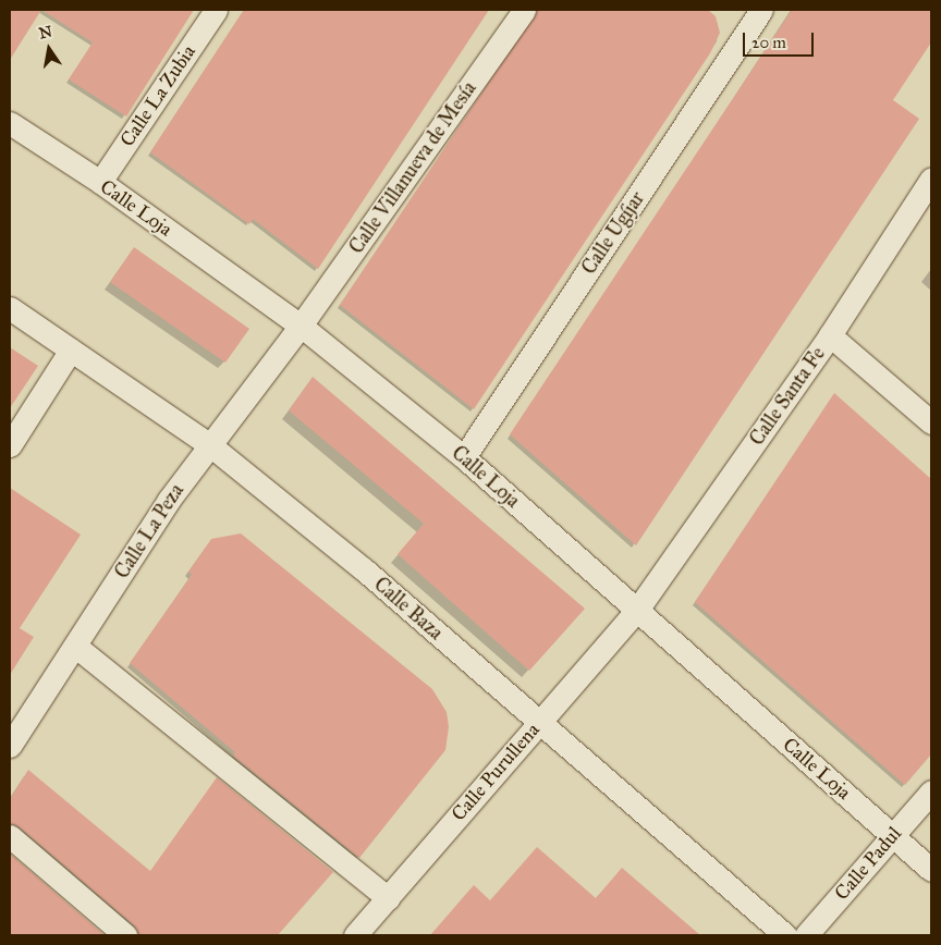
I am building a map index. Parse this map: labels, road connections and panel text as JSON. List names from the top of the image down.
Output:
{
  "streets": {
    "street": [
      "Calle La Zubia",
      "Calle Villanueva de Mesía",
      "Calle Loja",
      "Calle Ugíjar",
      "Calle Santa Fe",
      "Calle La Peza",
      "Calle Baza",
      "Calle Purullena",
      "Calle Padul"
    ]
  },
  "crossings": [
    ["Calle La Zubia", "Calle Loja"],
    ["Calle Villanueva de Mesía", "Calle Loja"],
    ["Calle Villanueva de Mesía", "Calle La Peza"],
    ["Calle Loja", "Calle Ugíjar"],
    ["Calle Loja", "Calle Santa Fe"],
    ["Calle Loja", "Calle La Peza"],
    ["Calle Loja", "Calle Purullena"],
    ["Calle Loja", "Calle Padul"],
    ["Calle Santa Fe", "Calle Purullena"],
    ["Calle La Peza", "Calle Baza"],
    ["Calle Baza", "Calle Purullena"]
  ],
  "scale_bar": "20 m",
  "north": "top"
}
